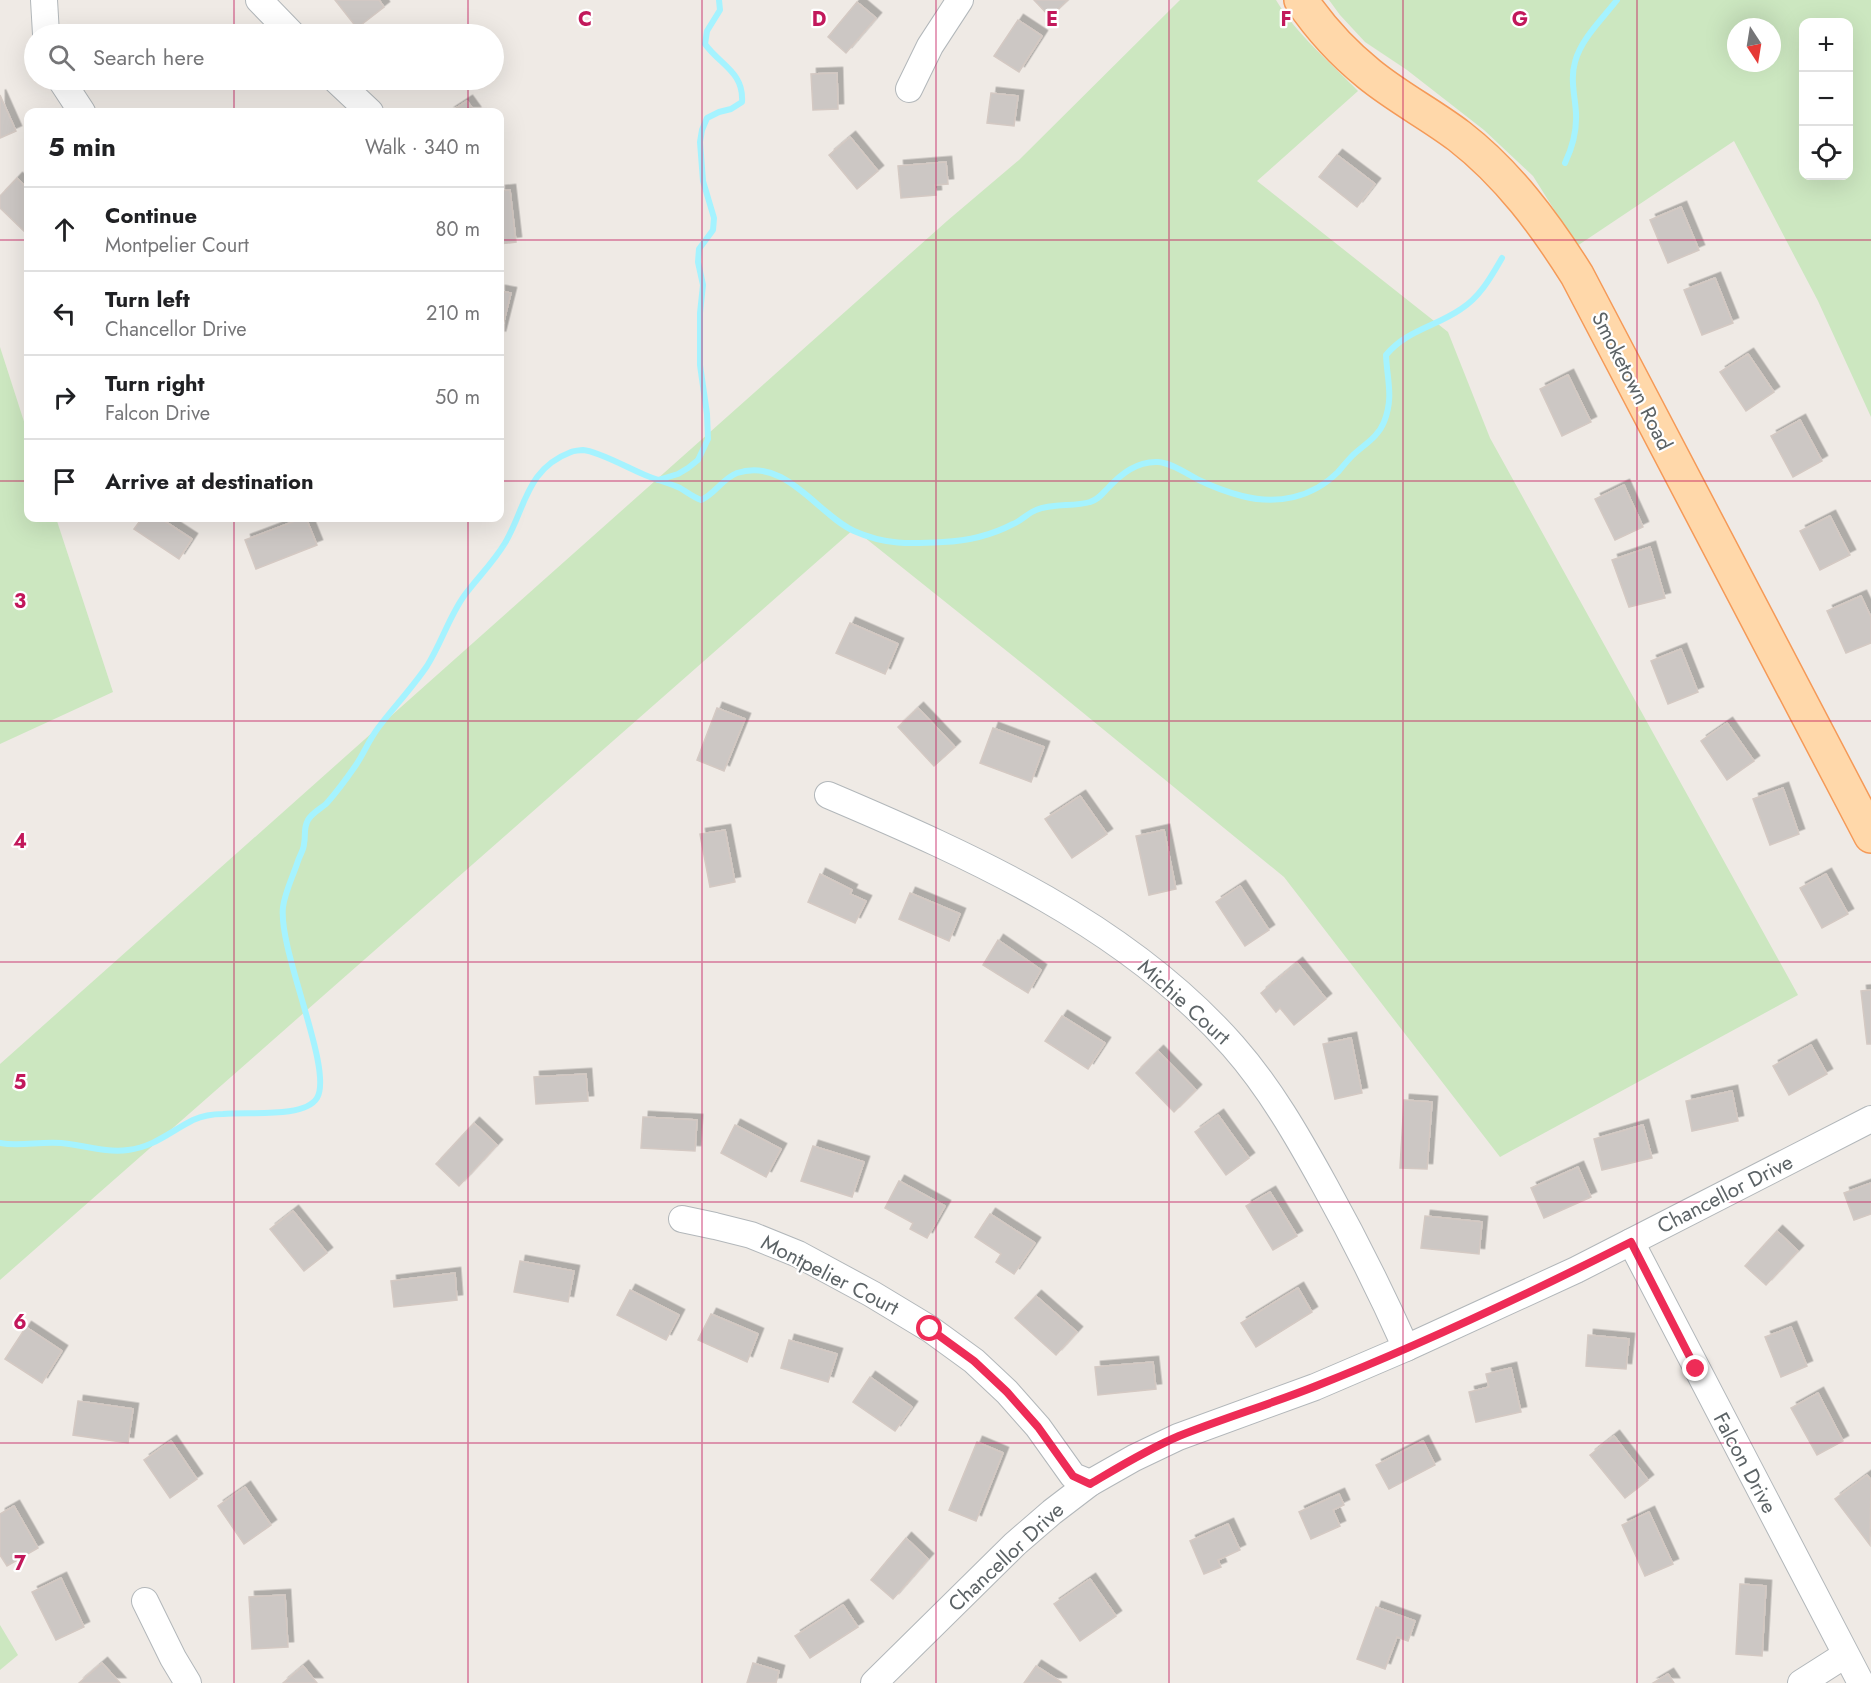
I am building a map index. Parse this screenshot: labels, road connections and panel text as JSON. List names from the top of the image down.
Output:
{
  "streets": {
    "main road": ["Smoketown Road"],
    "street": [
      "Michie Court",
      "Chancellor Drive",
      "Montpelier Court",
      "Falcon Drive"
    ]
  },
  "crossings": [
    ["Michie Court", "Chancellor Drive"],
    ["Chancellor Drive", "Montpelier Court"],
    ["Chancellor Drive", "Falcon Drive"]
  ],
  "north": "bottom",
  "page": {
    "map_buttons": ["+", "−"],
    "search": "Search here",
    "heading": ["5 min", "Walk · 340 m"],
    "list": [
      ["Continue", "Montpelier Court", "80 m"],
      ["Turn left", "Chancellor Drive", "210 m"],
      ["Turn right", "Falcon Drive", "50 m"],
      "Arrive at destination"
    ]
  },
  "grid": {
    "columns": [
      "C",
      "D",
      "E",
      "F",
      "G"
    ],
    "rows": [
      "3",
      "4",
      "5",
      "6",
      "7"
    ]
  }
}
